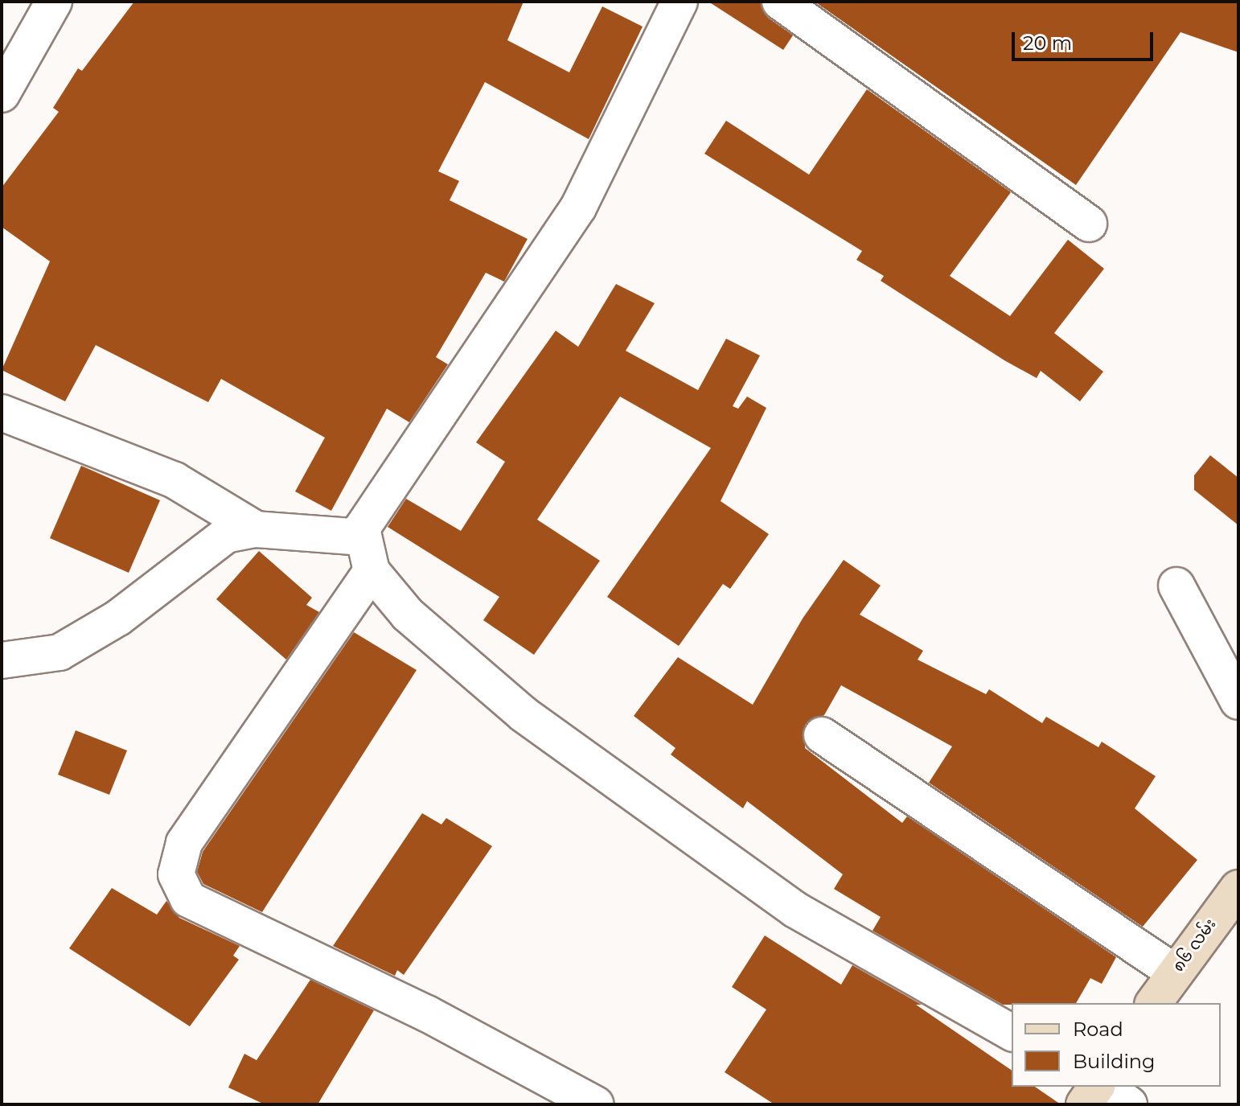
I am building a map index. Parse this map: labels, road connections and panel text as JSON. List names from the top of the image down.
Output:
{
  "streets": {
    "street": ["၈၆ လမ်း"]
  },
  "legend": ["Road", "Building"],
  "scale_bar": "20 m"
}
